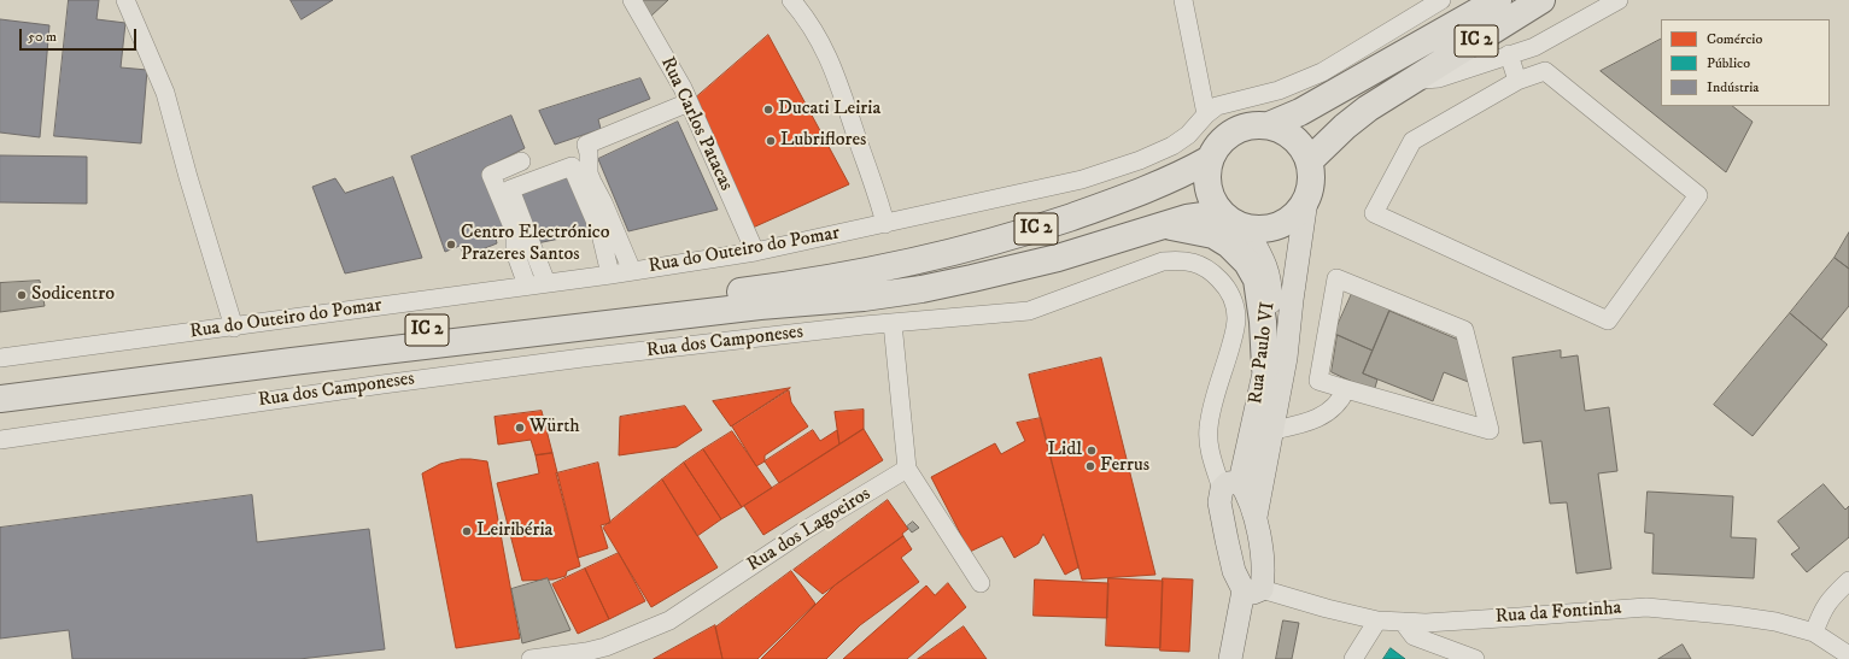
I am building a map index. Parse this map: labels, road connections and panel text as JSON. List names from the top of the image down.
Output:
{
  "streets": {
    "highway": ["IC 2"],
    "main road": ["Rua Paulo VI"],
    "street": [
      "Rua Carlos Patacas",
      "Rua do Outeiro do Pomar",
      "Rua dos Camponeses",
      "Rua dos Lagoeiros",
      "Rua da Fontinha"
    ]
  },
  "crossings": [
    ["IC 2", "Rua Paulo VI"],
    ["Rua Carlos Patacas", "Rua do Outeiro do Pomar"],
    ["Rua dos Camponeses", "Rua Paulo VI"],
    ["Rua Paulo VI", "Rua da Fontinha"]
  ],
  "places": [
    "Ducati Leiria",
    "Lubriflores",
    "Centro Electrónico Prazeres Santos",
    "Sodicentro",
    "Würth",
    "Lidl",
    "Ferrus",
    "Leiribéria"
  ],
  "legend": ["Comércio", "Público", "Indústria"],
  "scale_bar": "50 m"
}
